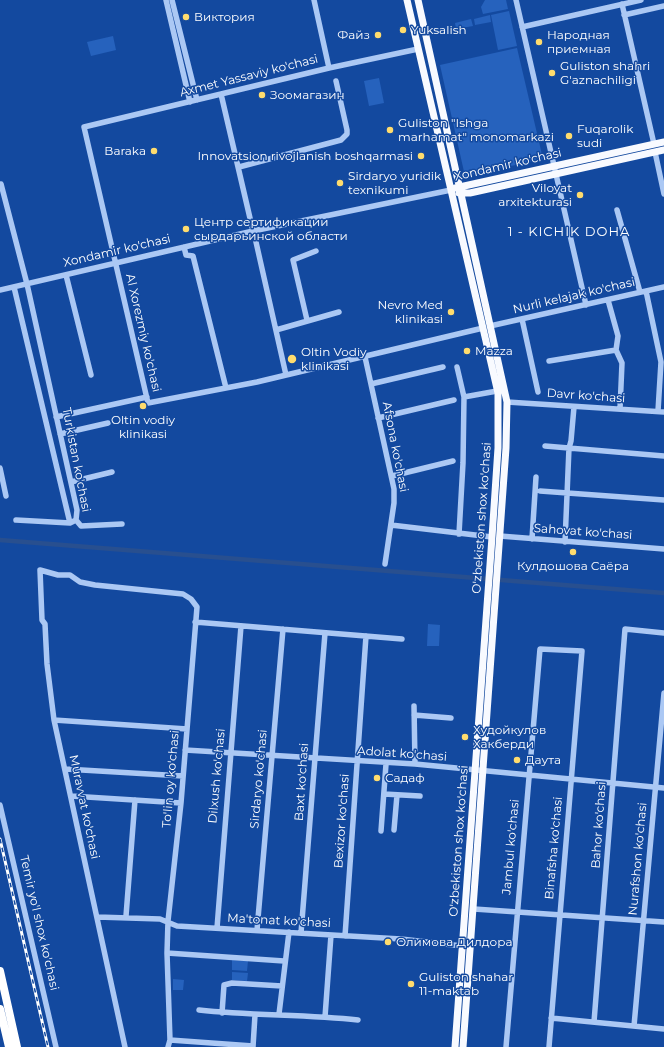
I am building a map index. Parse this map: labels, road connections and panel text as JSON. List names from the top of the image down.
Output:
{
  "streets": {
    "main road": ["Xondamir ko'chasi", "O'zbekiston shox ko'chasi"],
    "street": [
      "Axmet Yassaviy ko'chasi",
      "Nurli kelajak ko'chasi",
      "Al Xorezmiy ko'chasi",
      "Davr ko'chasi",
      "Afsona ko'chasi",
      "Turkistan ko'chasi",
      "Sahovat ko'chasi",
      "Adolat ko'chasi",
      "Dilxush ko'chasi",
      "To'lin oy ko'chasi",
      "Sirdaryo ko'chasi",
      "Baxt ko'chasi",
      "Muravvat ko'chasi",
      "Bexizor ko'chasi",
      "Bahor ko'chasi",
      "Jambul ko'chasi",
      "Binafsha ko'chasi",
      "Nurafshon ko'chasi",
      "Ma'tonat ko'chasi",
      "Temir yo'l shox ko'chasi"
    ]
  },
  "crossings": [
    ["Axmet Yassaviy ko'chasi", "Al Xorezmiy ko'chasi"],
    ["Axmet Yassaviy ko'chasi", "O'zbekiston shox ko'chasi"],
    ["Xondamir ko'chasi", "Al Xorezmiy ko'chasi"],
    ["Xondamir ko'chasi", "Turkistan ko'chasi"],
    ["Xondamir ko'chasi", "O'zbekiston shox ko'chasi"],
    ["Nurli kelajak ko'chasi", "Al Xorezmiy ko'chasi"],
    ["Nurli kelajak ko'chasi", "Afsona ko'chasi"],
    ["Nurli kelajak ko'chasi", "Turkistan ko'chasi"],
    ["Nurli kelajak ko'chasi", "O'zbekiston shox ko'chasi"],
    ["Davr ko'chasi", "O'zbekiston shox ko'chasi"],
    ["Afsona ko'chasi", "Sahovat ko'chasi"],
    ["O'zbekiston shox ko'chasi", "Sahovat ko'chasi"],
    ["O'zbekiston shox ko'chasi", "Adolat ko'chasi"],
    ["O'zbekiston shox ko'chasi", "Ma'tonat ko'chasi"],
    ["Adolat ko'chasi", "Dilxush ko'chasi"],
    ["Adolat ko'chasi", "To'lin oy ko'chasi"],
    ["Adolat ko'chasi", "Sirdaryo ko'chasi"],
    ["Adolat ko'chasi", "Baxt ko'chasi"],
    ["Adolat ko'chasi", "Bexizor ko'chasi"],
    ["Adolat ko'chasi", "Bahor ko'chasi"],
    ["Adolat ko'chasi", "Jambul ko'chasi"],
    ["Adolat ko'chasi", "Binafsha ko'chasi"],
    ["Adolat ko'chasi", "Nurafshon ko'chasi"],
    ["Dilxush ko'chasi", "Ma'tonat ko'chasi"],
    ["To'lin oy ko'chasi", "Muravvat ko'chasi"],
    ["To'lin oy ko'chasi", "Ma'tonat ko'chasi"],
    ["Sirdaryo ko'chasi", "Ma'tonat ko'chasi"],
    ["Baxt ko'chasi", "Ma'tonat ko'chasi"],
    ["Muravvat ko'chasi", "Ma'tonat ko'chasi"],
    ["Bexizor ko'chasi", "Ma'tonat ko'chasi"],
    ["Jambul ko'chasi", "Binafsha ko'chasi"]
  ],
  "districts": ["1 - KICHIK DOHA"],
  "places": [
    "Виктория",
    "Yuksalish",
    "Файз",
    "Народная приемная",
    "Guliston shahri G'aznachiligi",
    "Зоомагазин",
    "Guliston \"Ishga marhamat\" monomarkazi",
    "Fuqarolik sudi",
    "Baraka",
    "Innovatsion rivojlanish boshqarmasi",
    "Sirdaryo yuridik texnikumi",
    "Viloyat arxitekturasi",
    "Центр сертификации сырдарьинской области",
    "Nevro Med klinikasi",
    "Mazza",
    "Oltin Vodiy klinikasi",
    "Oltin vodiy klinikasi",
    "Кулдошова Саёра",
    "Худойкулов Хакберди",
    "Даута",
    "Садаф",
    "Олимова Дилдора",
    "Guliston shahar 11-maktab"
  ]
}
